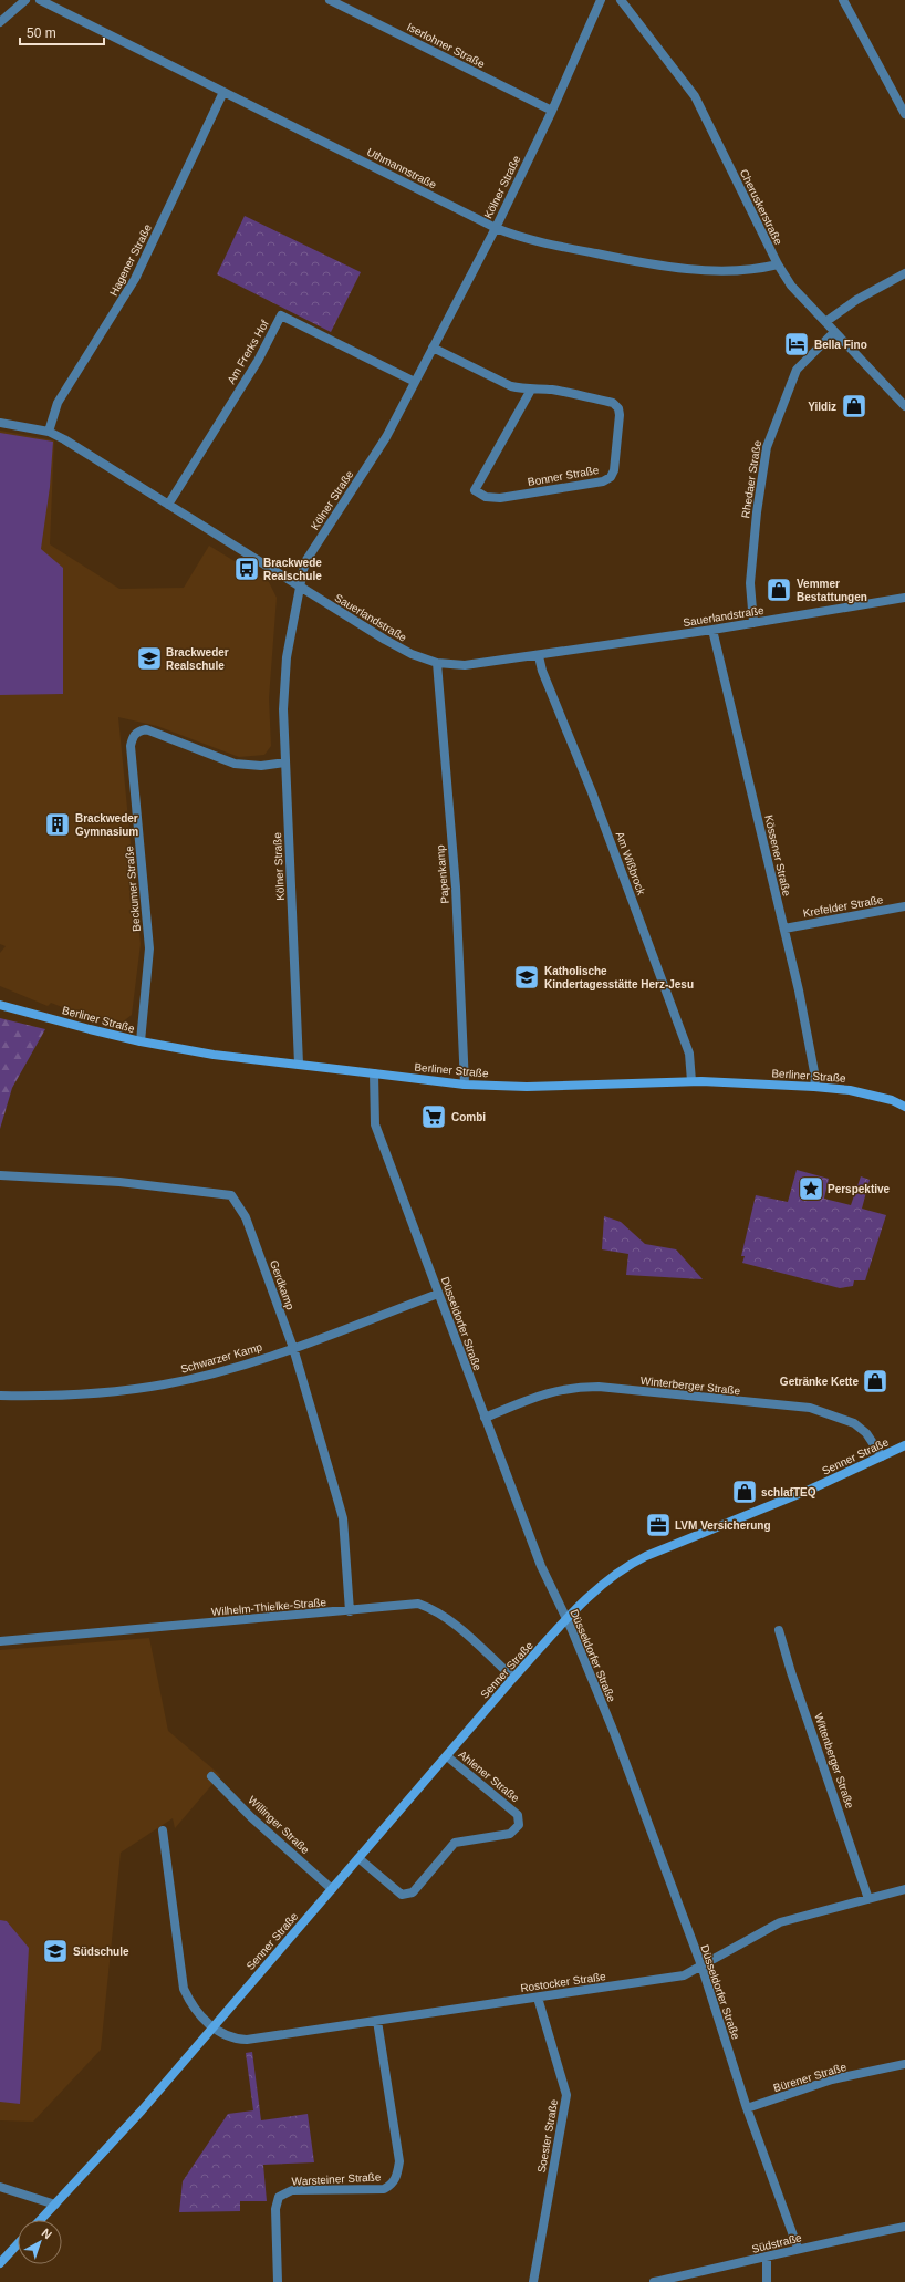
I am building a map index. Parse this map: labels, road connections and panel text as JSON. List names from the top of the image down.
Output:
{
  "streets": {
    "street": [
      "Iserlohner Straße",
      "Uthmannstraße",
      "Kölner Straße",
      "Cheruskerstraße",
      "Hagener Straße",
      "Am Frerks Hof",
      "Bonner Straße",
      "Rhedaer Straße",
      "Sauerlandstraße",
      "Kössener Straße",
      "Am Wißbrock",
      "Papenkamp",
      "Beckumer Straße",
      "Krefelder Straße",
      "Berliner Straße",
      "Gerdkamp",
      "Düsseldorfer Straße",
      "Schwarzer Kamp",
      "Winterberger Straße",
      "Senner Straße",
      "Wilhelm-Thielke-Straße",
      "Wittenberger Straße",
      "Ahlener Straße",
      "Willinger Straße",
      "Rostocker Straße",
      "Bürener Straße",
      "Soester Straße",
      "Warsteiner Straße",
      "Südstraße"
    ]
  },
  "crossings": [
    ["Iserlohner Straße", "Kölner Straße"],
    ["Uthmannstraße", "Kölner Straße"],
    ["Uthmannstraße", "Cheruskerstraße"],
    ["Uthmannstraße", "Hagener Straße"],
    ["Kölner Straße", "Am Frerks Hof"],
    ["Kölner Straße", "Bonner Straße"],
    ["Kölner Straße", "Sauerlandstraße"],
    ["Kölner Straße", "Beckumer Straße"],
    ["Kölner Straße", "Berliner Straße"],
    ["Cheruskerstraße", "Rhedaer Straße"],
    ["Hagener Straße", "Sauerlandstraße"],
    ["Am Frerks Hof", "Sauerlandstraße"],
    ["Rhedaer Straße", "Sauerlandstraße"],
    ["Sauerlandstraße", "Kössener Straße"],
    ["Sauerlandstraße", "Am Wißbrock"],
    ["Sauerlandstraße", "Papenkamp"],
    ["Kössener Straße", "Krefelder Straße"],
    ["Kössener Straße", "Berliner Straße"],
    ["Am Wißbrock", "Berliner Straße"],
    ["Papenkamp", "Berliner Straße"],
    ["Beckumer Straße", "Berliner Straße"],
    ["Berliner Straße", "Düsseldorfer Straße"],
    ["Gerdkamp", "Schwarzer Kamp"],
    ["Gerdkamp", "Wilhelm-Thielke-Straße"],
    ["Düsseldorfer Straße", "Schwarzer Kamp"],
    ["Düsseldorfer Straße", "Winterberger Straße"],
    ["Düsseldorfer Straße", "Senner Straße"],
    ["Düsseldorfer Straße", "Rostocker Straße"],
    ["Düsseldorfer Straße", "Bürener Straße"],
    ["Düsseldorfer Straße", "Südstraße"],
    ["Winterberger Straße", "Senner Straße"],
    ["Senner Straße", "Wilhelm-Thielke-Straße"],
    ["Senner Straße", "Ahlener Straße"],
    ["Senner Straße", "Willinger Straße"],
    ["Senner Straße", "Rostocker Straße"],
    ["Wittenberger Straße", "Rostocker Straße"],
    ["Rostocker Straße", "Soester Straße"],
    ["Rostocker Straße", "Warsteiner Straße"]
  ],
  "places": {
    "hotel": ["Bella Fino"],
    "shop": [
      "Yildiz",
      "Vemmer Bestattungen",
      "Getränke Kette",
      "schlafTEQ"
    ],
    "bus stop": ["Brackwede Realschule"],
    "school or university": ["Brackweder Realschule", "Katholische Kindertagesstätte Herz-Jesu", "Südschule"],
    "building": ["Brackweder Gymnasium"],
    "supermarket": ["Combi"],
    "place": ["Perspektive"],
    "office": ["LVM Versicherung"]
  },
  "scale_bar": "50 m",
  "north": "top right"
}
